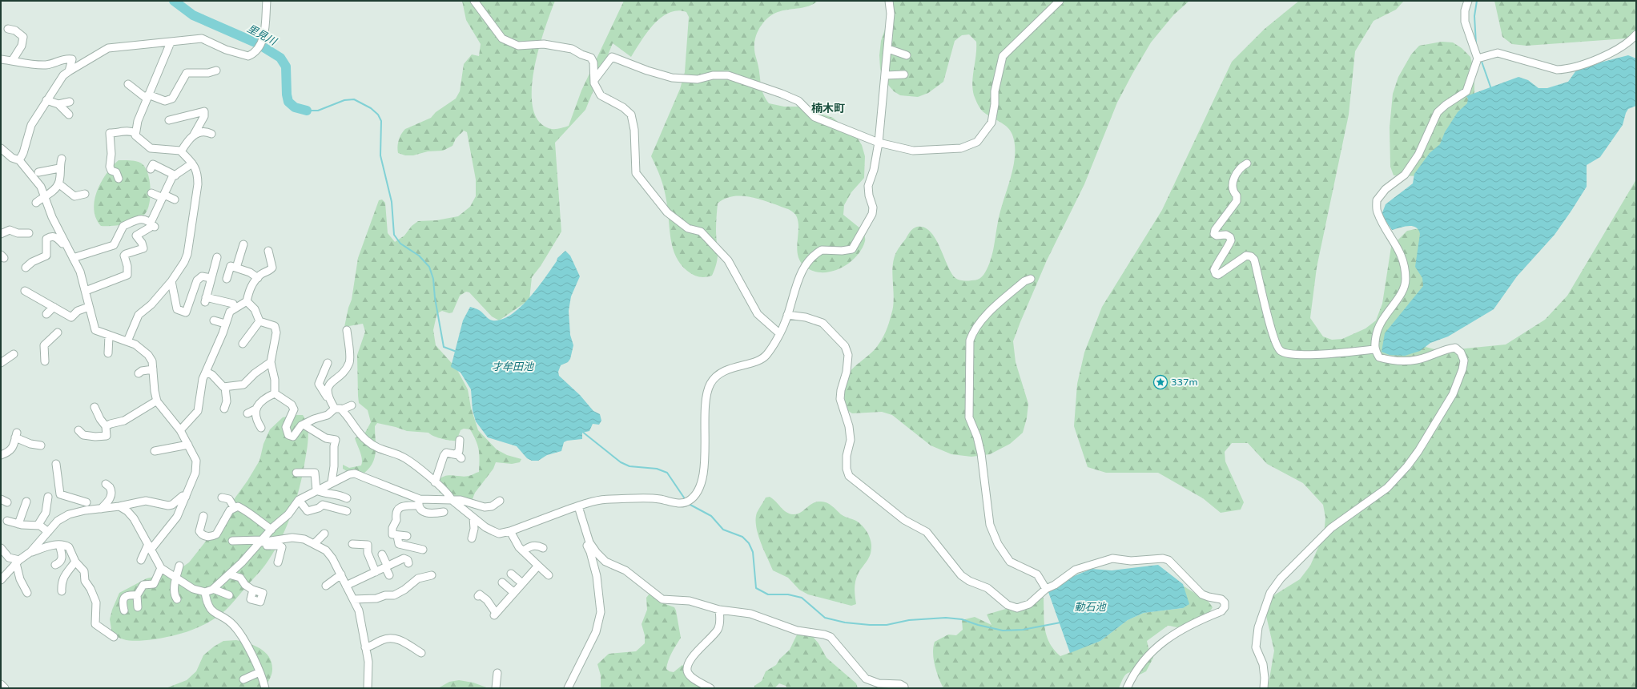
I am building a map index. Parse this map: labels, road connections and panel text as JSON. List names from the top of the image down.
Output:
{
  "districts": ["楠木町"],
  "water": ["里見川", "才牟田池", "動石池"],
  "places": {
    "place": ["337m"]
  }
}
